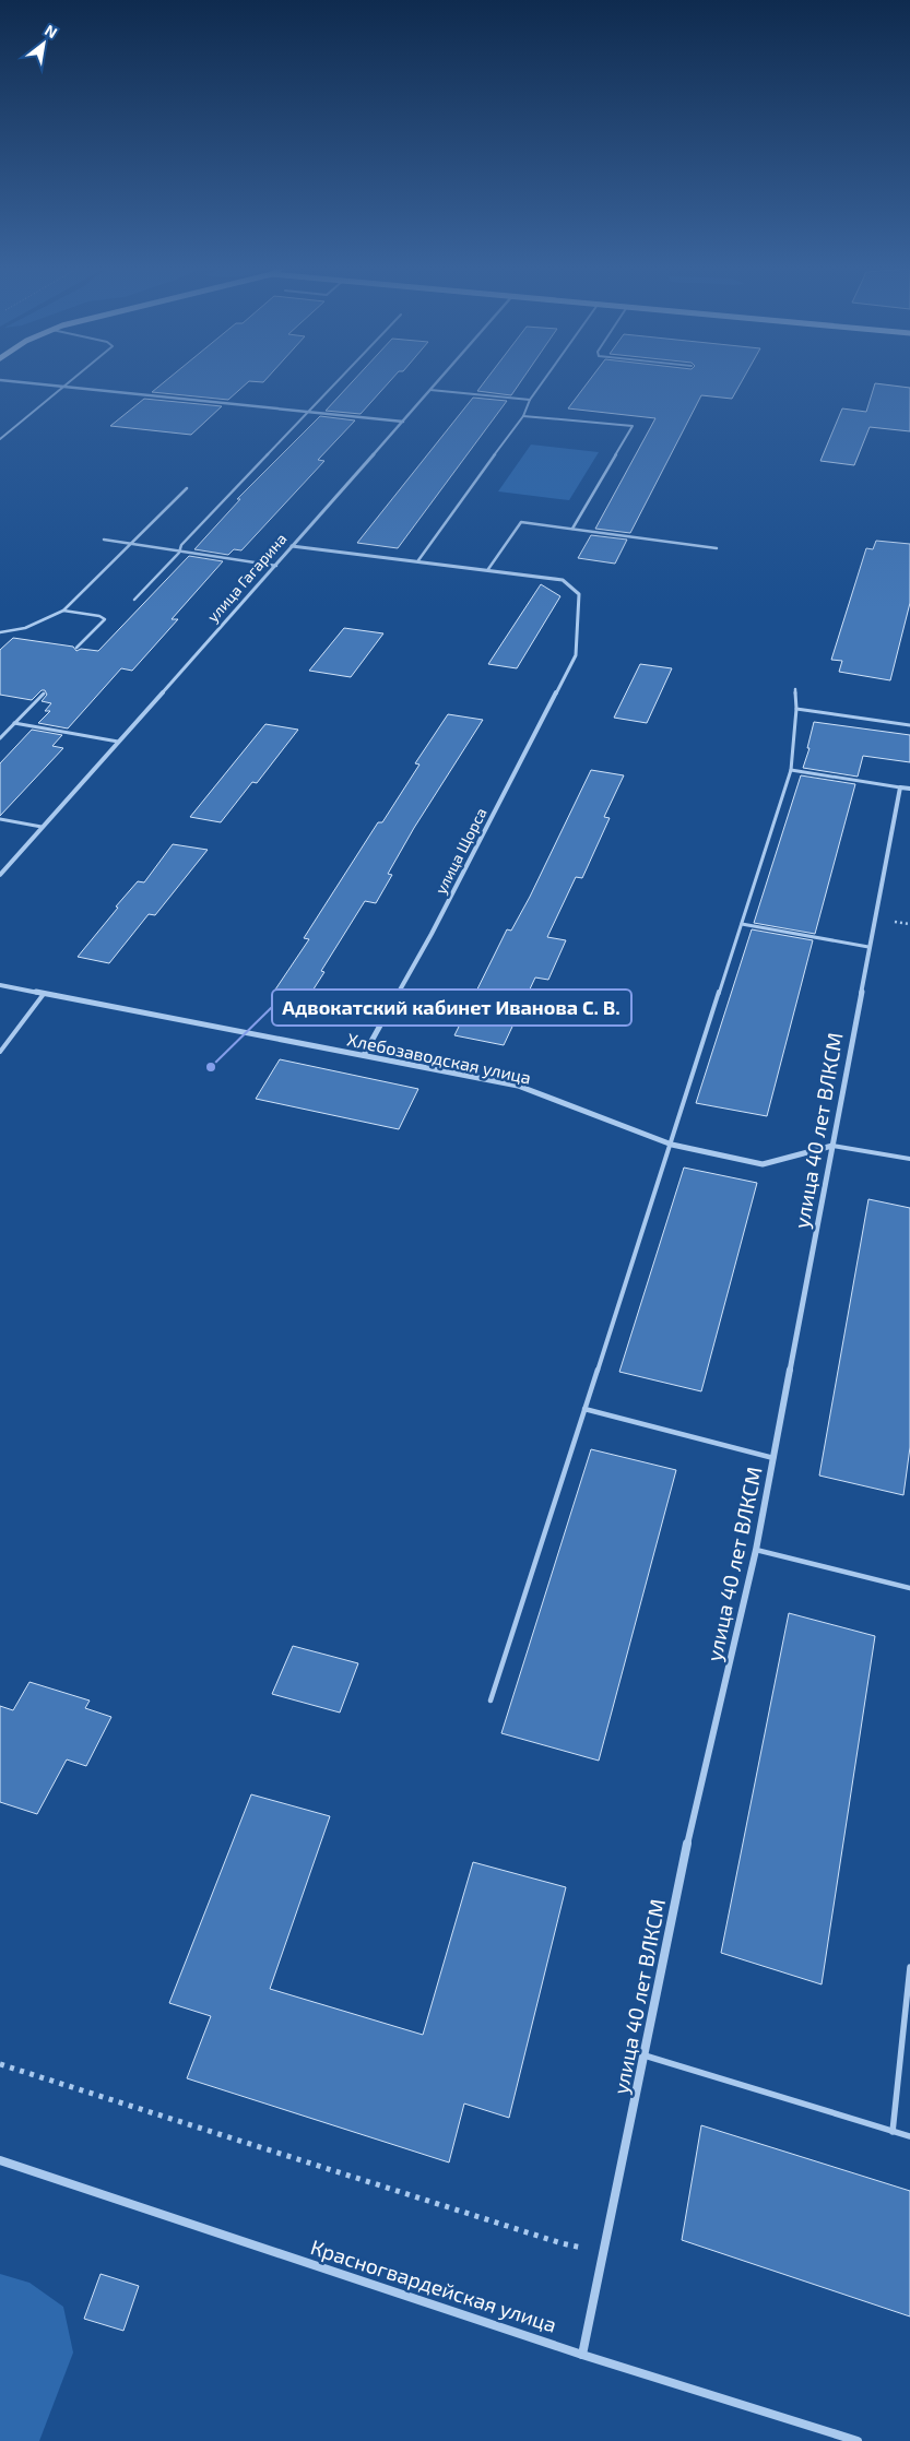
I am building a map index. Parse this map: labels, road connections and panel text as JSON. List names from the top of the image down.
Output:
{
  "streets": {
    "street": [
      "улица Гагарина",
      "улица Щорса",
      "Хлебозаводская улица",
      "улица 40 лет ВЛКСМ",
      "Красногвардейская улица"
    ]
  },
  "crossings": [
    ["улица Щорса", "Хлебозаводская улица"],
    ["Хлебозаводская улица", "улица 40 лет ВЛКСМ"],
    ["улица 40 лет ВЛКСМ", "Красногвардейская улица"]
  ],
  "places": ["Адвокатский кабинет Иванова С. В."],
  "north": "top right"
}
